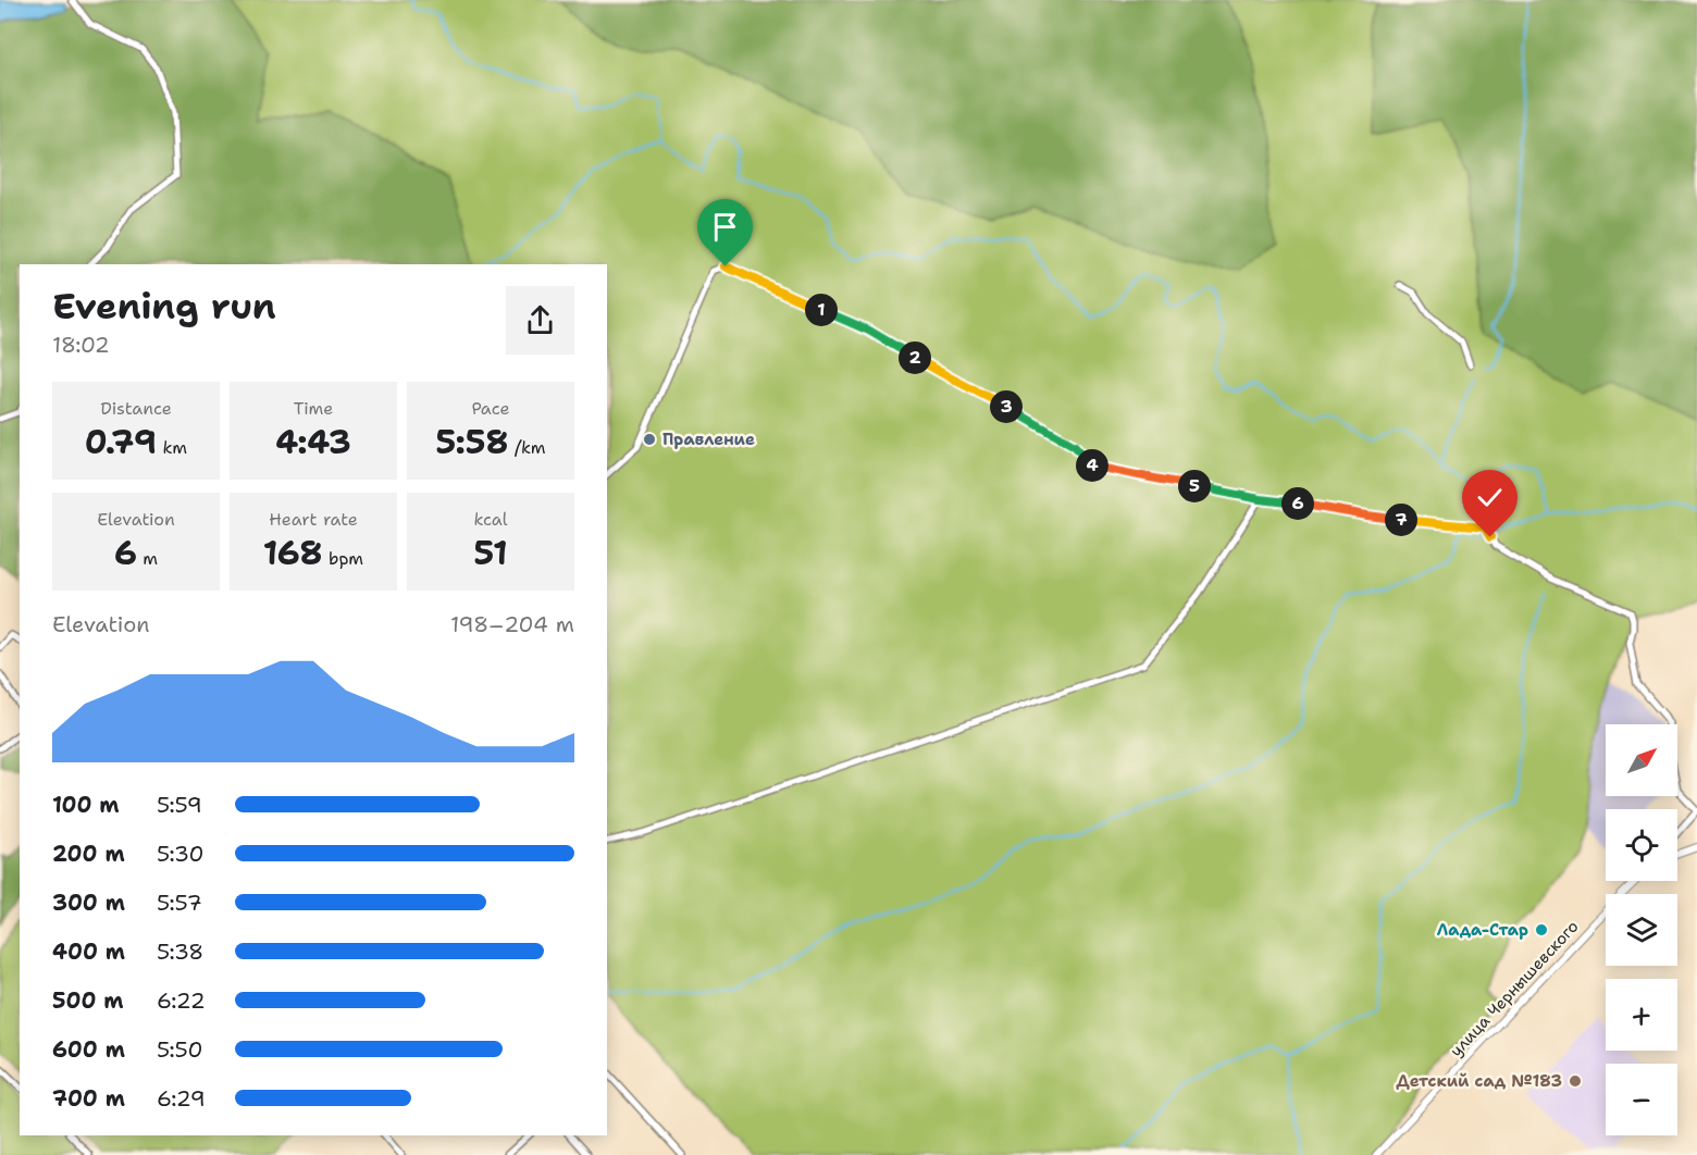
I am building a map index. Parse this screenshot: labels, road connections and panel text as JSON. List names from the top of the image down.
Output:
{
  "streets": {
    "street": ["улица Чернышевского"]
  },
  "places": ["Правление", "Лада-Стар", "Детский сад №183"],
  "north": "top right",
  "page": {
    "heading": ["Evening run", "18:02"],
    "pins": [
      "1",
      "2",
      "3",
      "4",
      "5",
      "6",
      "7"
    ],
    "stats": [
      ["Distance", "0.79 km"],
      ["Time", "4:43"],
      ["Pace", "5:58 /km"],
      ["Elevation", "6 m"],
      ["Heart rate", "168 bpm"],
      ["kcal", "51"]
    ],
    "chart": ["Elevation", "198–204 m"],
    "map_buttons": ["+", "−"],
    "list": [
      {
        "name": "100 m",
        "note": "5:59"
      },
      {
        "name": "200 m",
        "note": "5:30"
      },
      {
        "name": "300 m",
        "note": "5:57"
      },
      {
        "name": "400 m",
        "note": "5:38"
      },
      {
        "name": "500 m",
        "note": "6:22"
      },
      {
        "name": "600 m",
        "note": "5:50"
      },
      {
        "name": "700 m",
        "note": "6:29"
      }
    ]
  }
}
